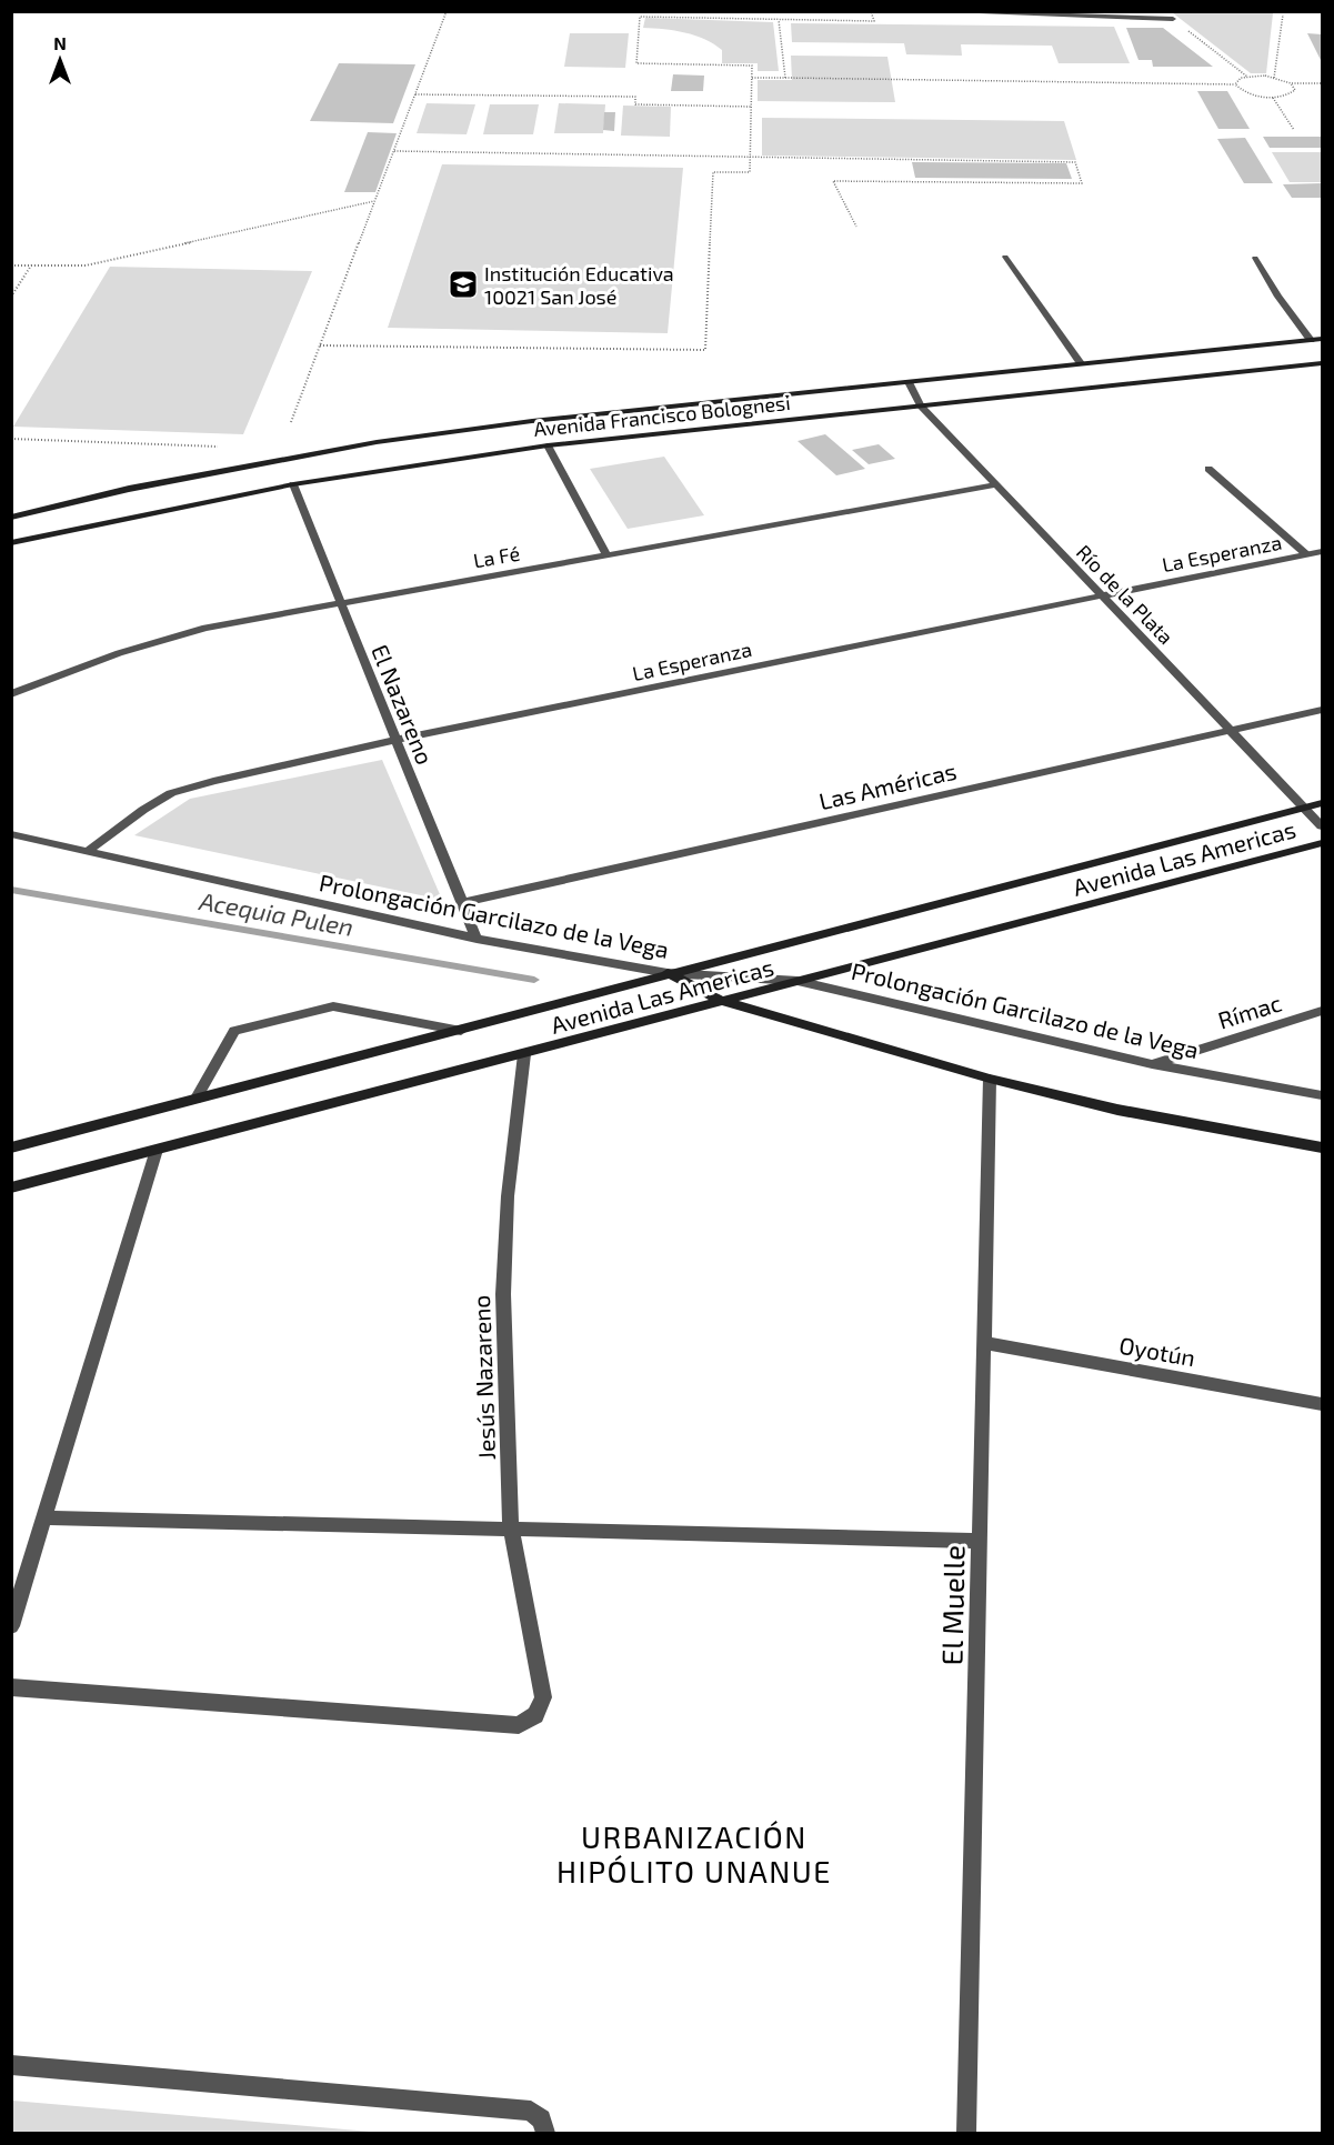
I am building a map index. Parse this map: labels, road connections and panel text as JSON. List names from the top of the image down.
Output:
{
  "streets": {
    "main road": ["Avenida Francisco Bolognesi", "Avenida Las Americas"],
    "street": [
      "La Esperanza",
      "La Fé",
      "Río de la Plata",
      "El Nazareno",
      "Las Américas",
      "Prolongación Garcilazo de la Vega",
      "Rímac",
      "Oyotún",
      "Jesús Nazareno",
      "El Muelle"
    ]
  },
  "crossings": [
    ["Avenida Francisco Bolognesi", "Río de la Plata"],
    ["Avenida Francisco Bolognesi", "El Nazareno"],
    ["La Esperanza", "Río de la Plata"],
    ["La Esperanza", "El Nazareno"],
    ["La Esperanza", "Prolongación Garcilazo de la Vega"],
    ["La Fé", "Río de la Plata"],
    ["La Fé", "El Nazareno"],
    ["Río de la Plata", "Las Américas"],
    ["Río de la Plata", "Avenida Las Americas"],
    ["El Nazareno", "Las Américas"],
    ["El Nazareno", "Prolongación Garcilazo de la Vega"],
    ["Avenida Las Americas", "Prolongación Garcilazo de la Vega"],
    ["Avenida Las Americas", "Jesús Nazareno"],
    ["Prolongación Garcilazo de la Vega", "Rímac"],
    ["Oyotún", "El Muelle"]
  ],
  "districts": ["URBANIZACIÓN HIPÓLITO UNANUE"],
  "water": ["Acequia Pulen"],
  "places": {
    "school or university": ["Institución Educativa 10021 San José"]
  },
  "north": "top"
}
